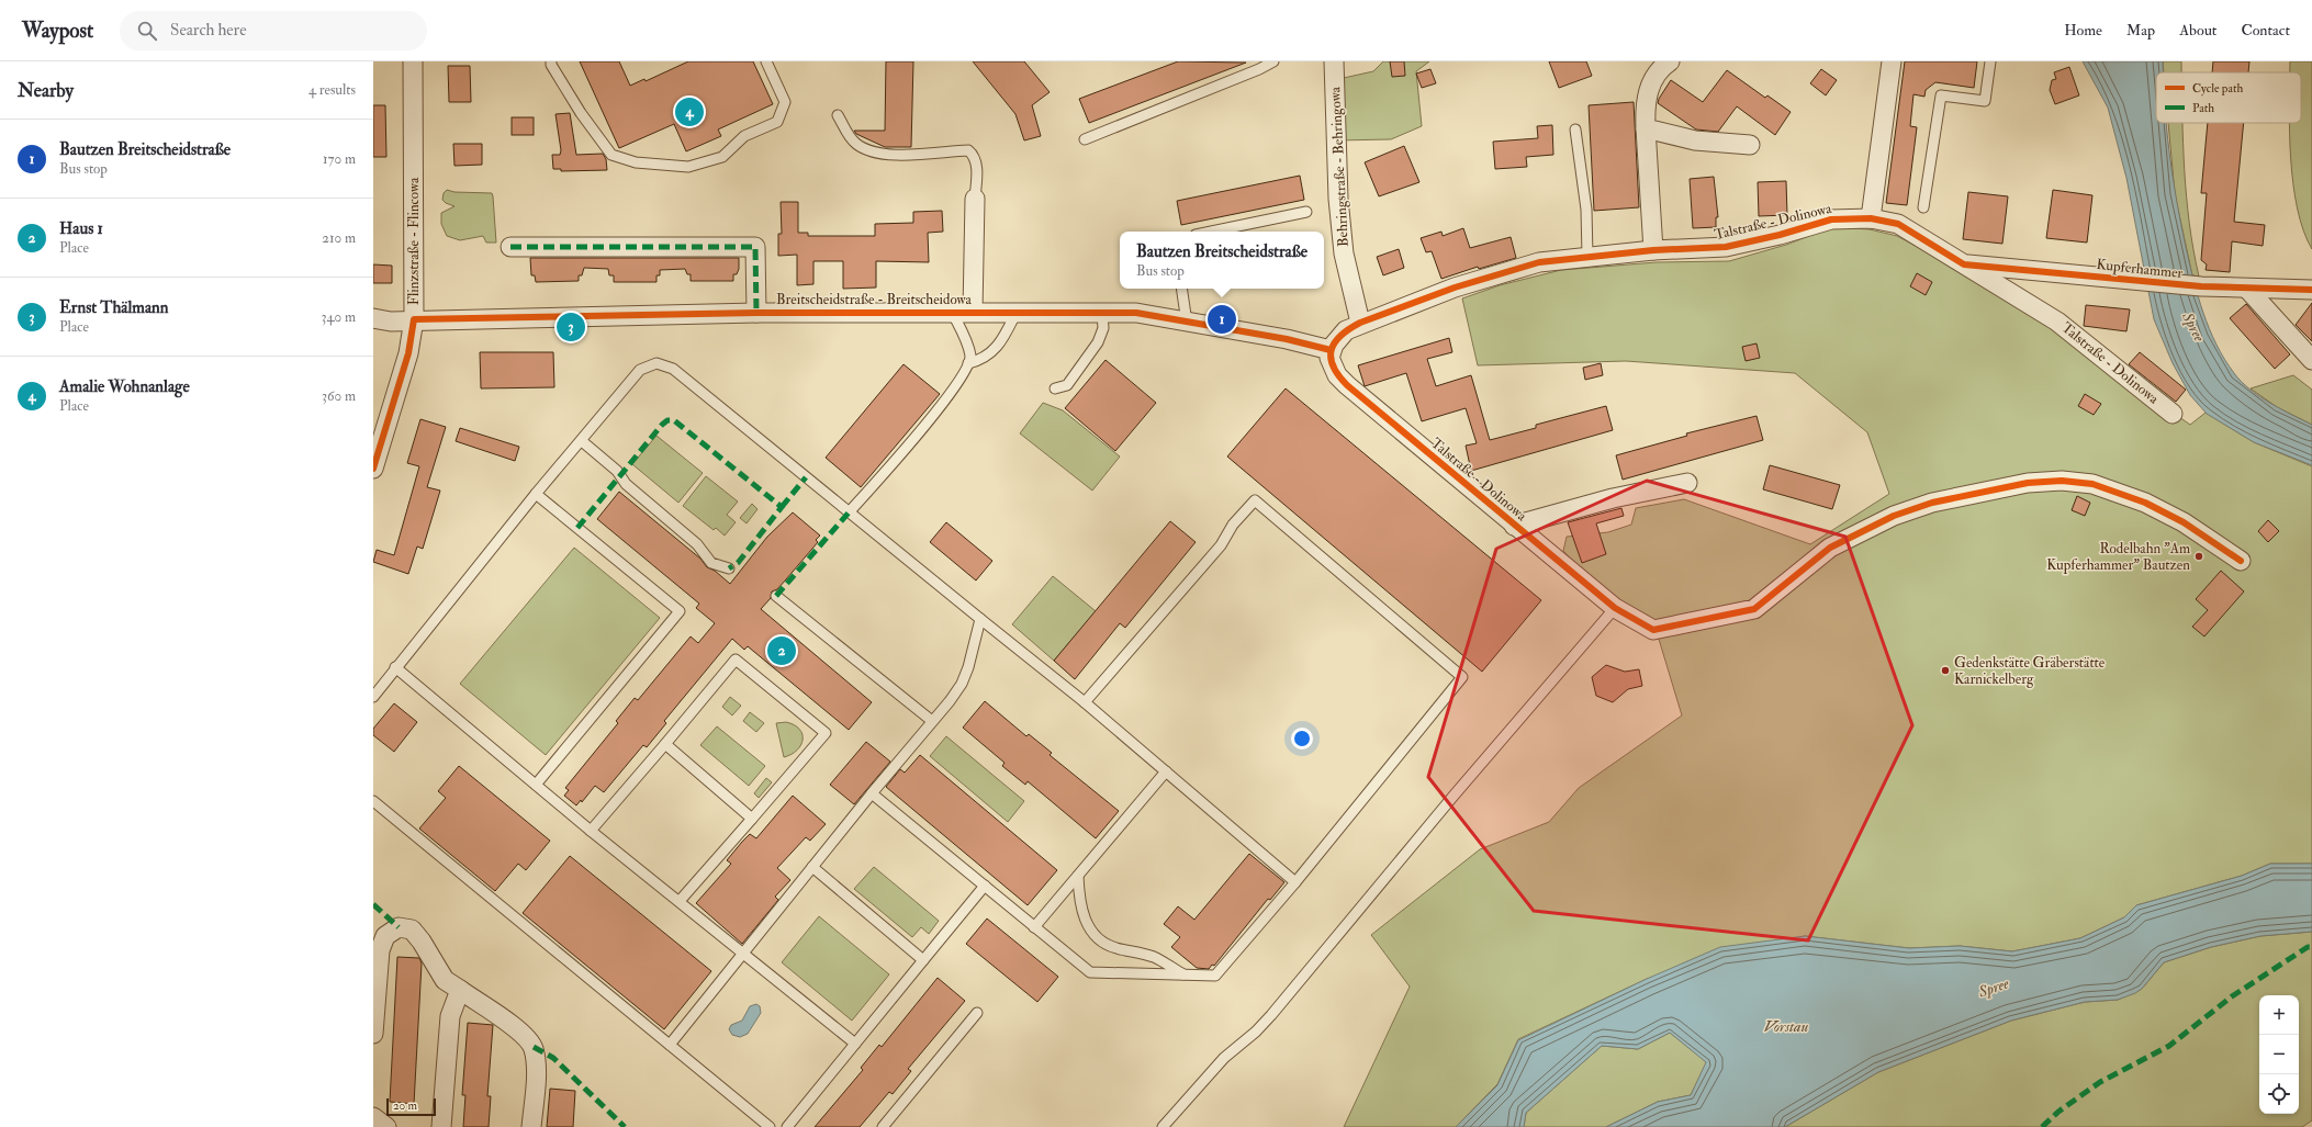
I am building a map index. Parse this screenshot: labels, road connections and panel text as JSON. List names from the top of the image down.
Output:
{
  "streets": {
    "street": [
      "Behringstraße - Behringowa",
      "Talstraße - Dolinowa",
      "Flinzstraße - Flincowa",
      "Kupferhammer",
      "Breitscheidstraße - Breitscheidowa"
    ]
  },
  "crossings": [
    ["Behringstraße - Behringowa", "Talstraße - Dolinowa"],
    ["Talstraße - Dolinowa", "Kupferhammer"],
    ["Talstraße - Dolinowa", "Breitscheidstraße - Breitscheidowa"],
    ["Flinzstraße - Flincowa", "Breitscheidstraße - Breitscheidowa"]
  ],
  "water": ["Spree", "Vorstau"],
  "places": ["Rodelbahn \"Am Kupferhammer\" Bautzen", "Gedenkstätte Gräberstätte Karnickelberg"],
  "legend": ["Cycle path", "Path"],
  "scale_bar": "20 m",
  "page": {
    "header": "Waypost",
    "search": "Search here",
    "nav": [
      "Home",
      "Map",
      "About",
      "Contact"
    ],
    "heading": ["Nearby", "4 results"],
    "pins": [
      "4",
      "1",
      "3",
      "2"
    ],
    "list": [
      {
        "mark": "1",
        "name": "Bautzen Breitscheidstraße",
        "note": "Bus stop",
        "value": "170 m"
      },
      {
        "mark": "2",
        "name": "Haus 1",
        "note": "Place",
        "value": "210 m"
      },
      {
        "mark": "3",
        "name": "Ernst Thälmann",
        "note": "Place",
        "value": "340 m"
      },
      {
        "mark": "4",
        "name": "Amalie Wohnanlage",
        "note": "Place",
        "value": "360 m"
      }
    ],
    "popup": ["Bautzen Breitscheidstraße", "Bus stop"],
    "map_buttons": ["+", "−"],
    "scale": "20 m"
  }
}
